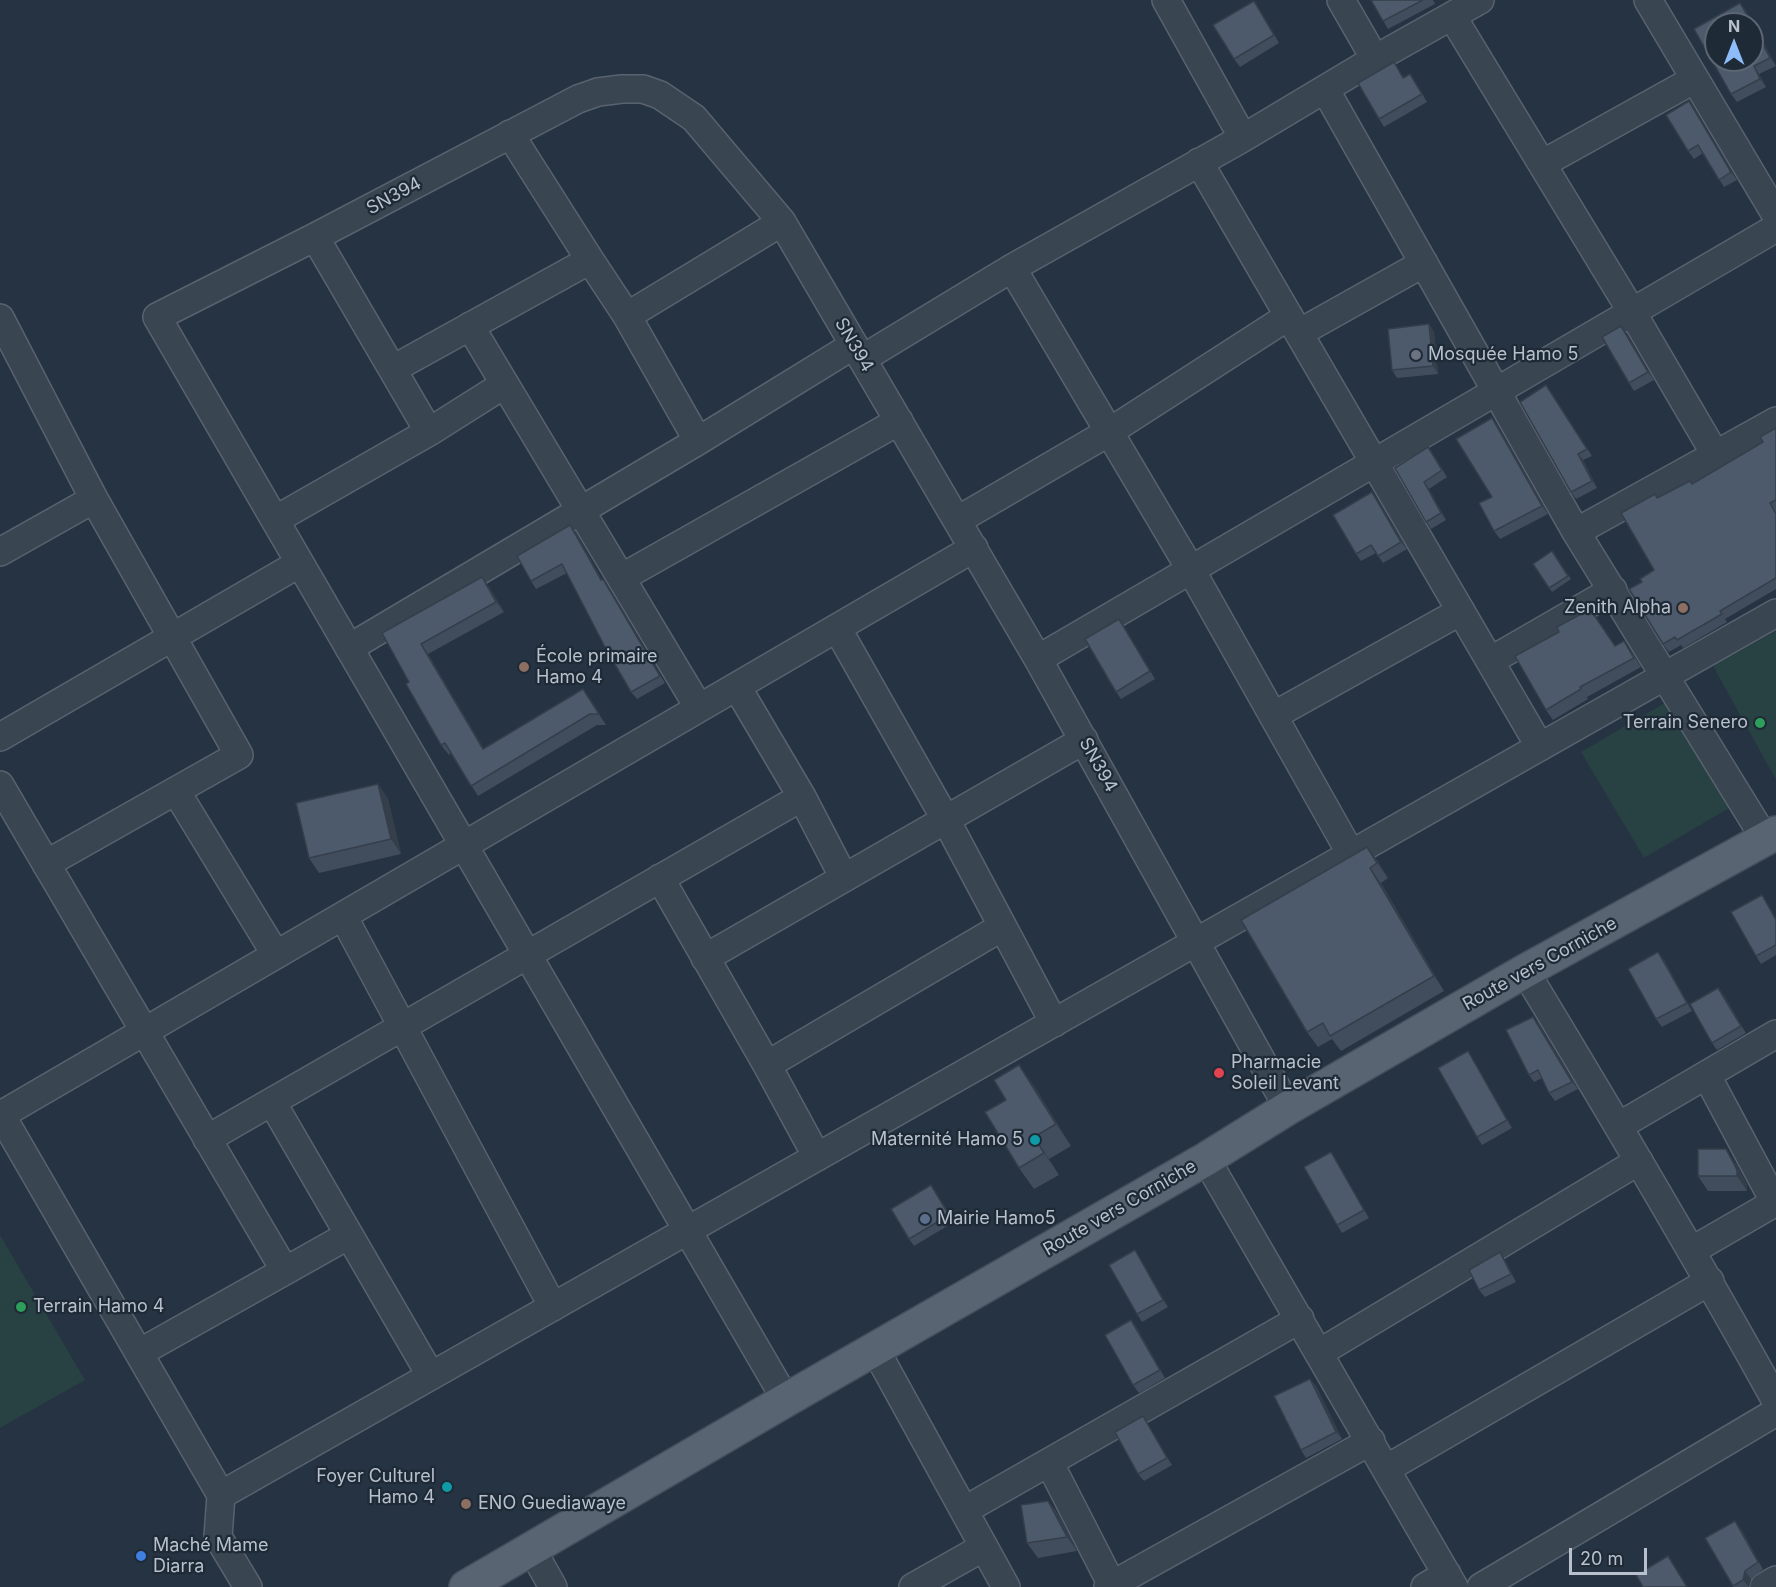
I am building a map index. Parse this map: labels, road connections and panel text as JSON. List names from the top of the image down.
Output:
{
  "streets": {
    "main road": ["Route vers Corniche"],
    "street": ["SN394"]
  },
  "crossings": [
    ["SN394", "Route vers Corniche"]
  ],
  "places": [
    "Mosquée Hamo 5",
    "Zenith Alpha",
    "École primaire Hamo 4",
    "Terrain Senero",
    "Pharmacie Soleil Levant",
    "Maternité Hamo 5",
    "Mairie Hamo5",
    "Terrain Hamo 4",
    "Foyer Culturel Hamo 4",
    "ENO Guediawaye",
    "Maché Mame Diarra"
  ],
  "scale_bar": "20 m",
  "north": "top"
}
